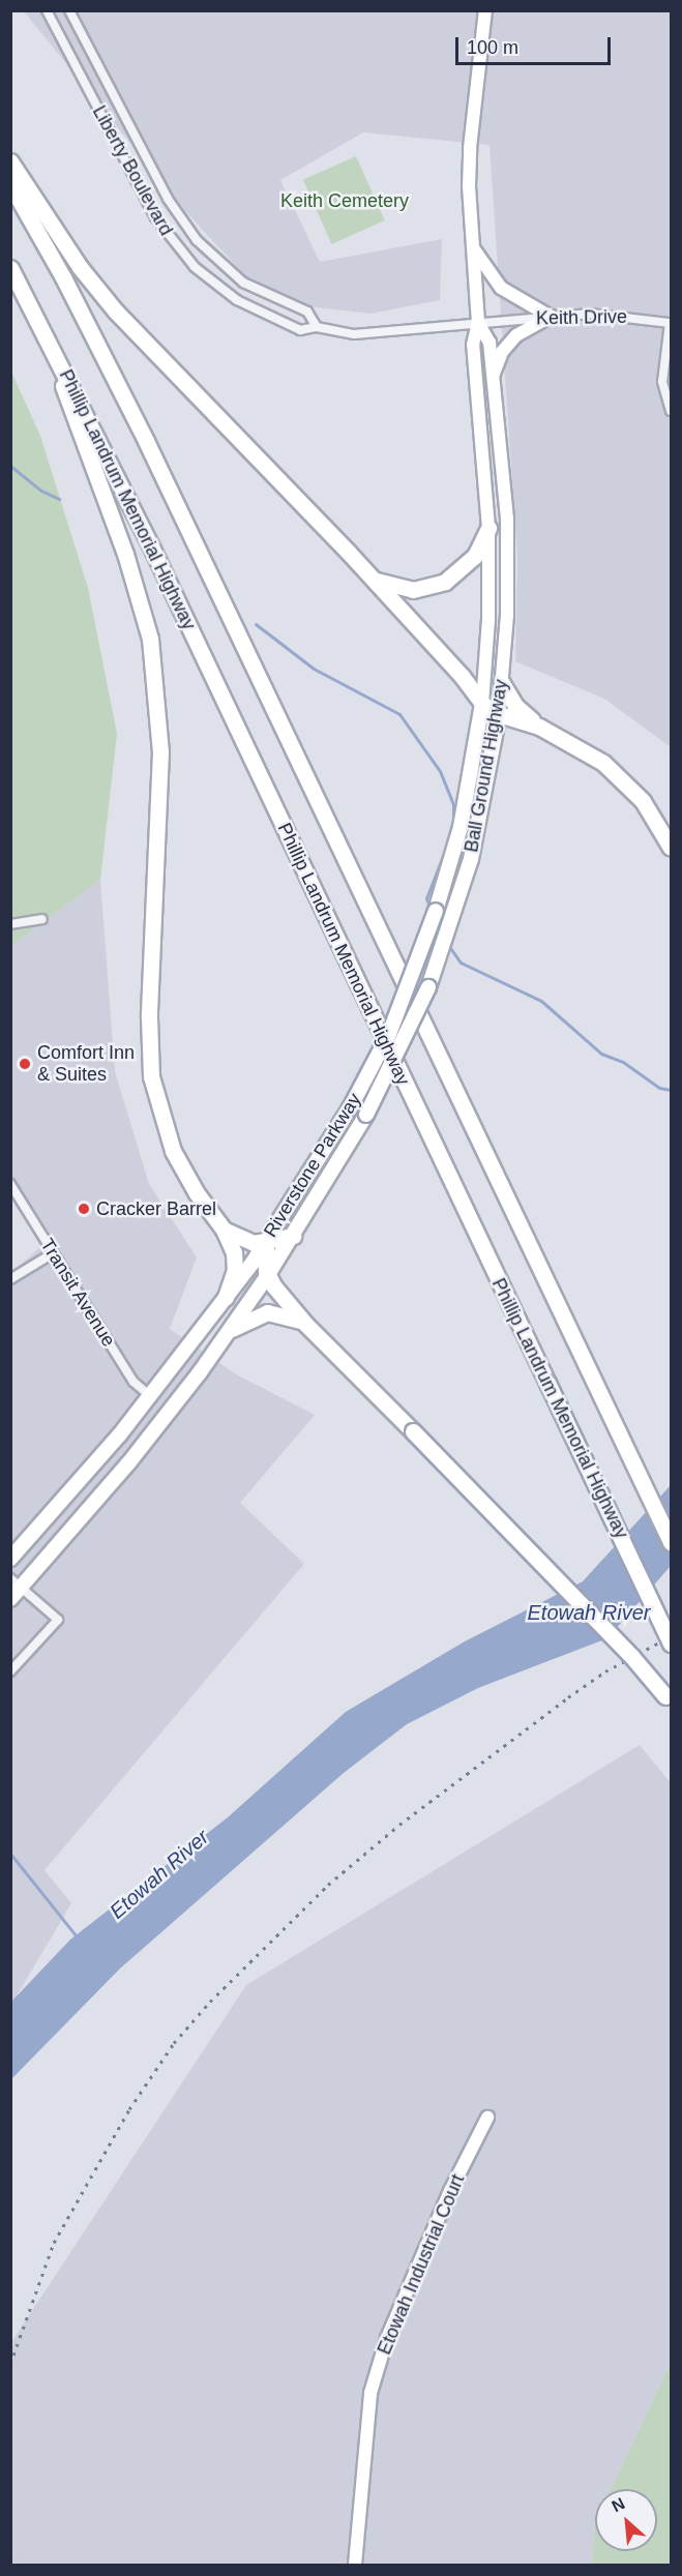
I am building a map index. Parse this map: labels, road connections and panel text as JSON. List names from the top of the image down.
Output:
{
  "streets": {
    "highway": ["Phillip Landrum Memorial Highway"],
    "main road": ["Ball Ground Highway", "Riverstone Parkway", "Etowah Industrial Court"],
    "street": ["Liberty Boulevard", "Keith Drive", "Transit Avenue"]
  },
  "crossings": [
    ["Liberty Boulevard", "Keith Drive"],
    ["Liberty Boulevard", "Ball Ground Highway"],
    ["Keith Drive", "Ball Ground Highway"],
    ["Ball Ground Highway", "Riverstone Parkway"],
    ["Riverstone Parkway", "Transit Avenue"]
  ],
  "water": ["Etowah River"],
  "parks": ["Keith Cemetery"],
  "places": ["Comfort Inn & Suites", "Cracker Barrel"],
  "scale_bar": "100 m",
  "north": "top left"
}
